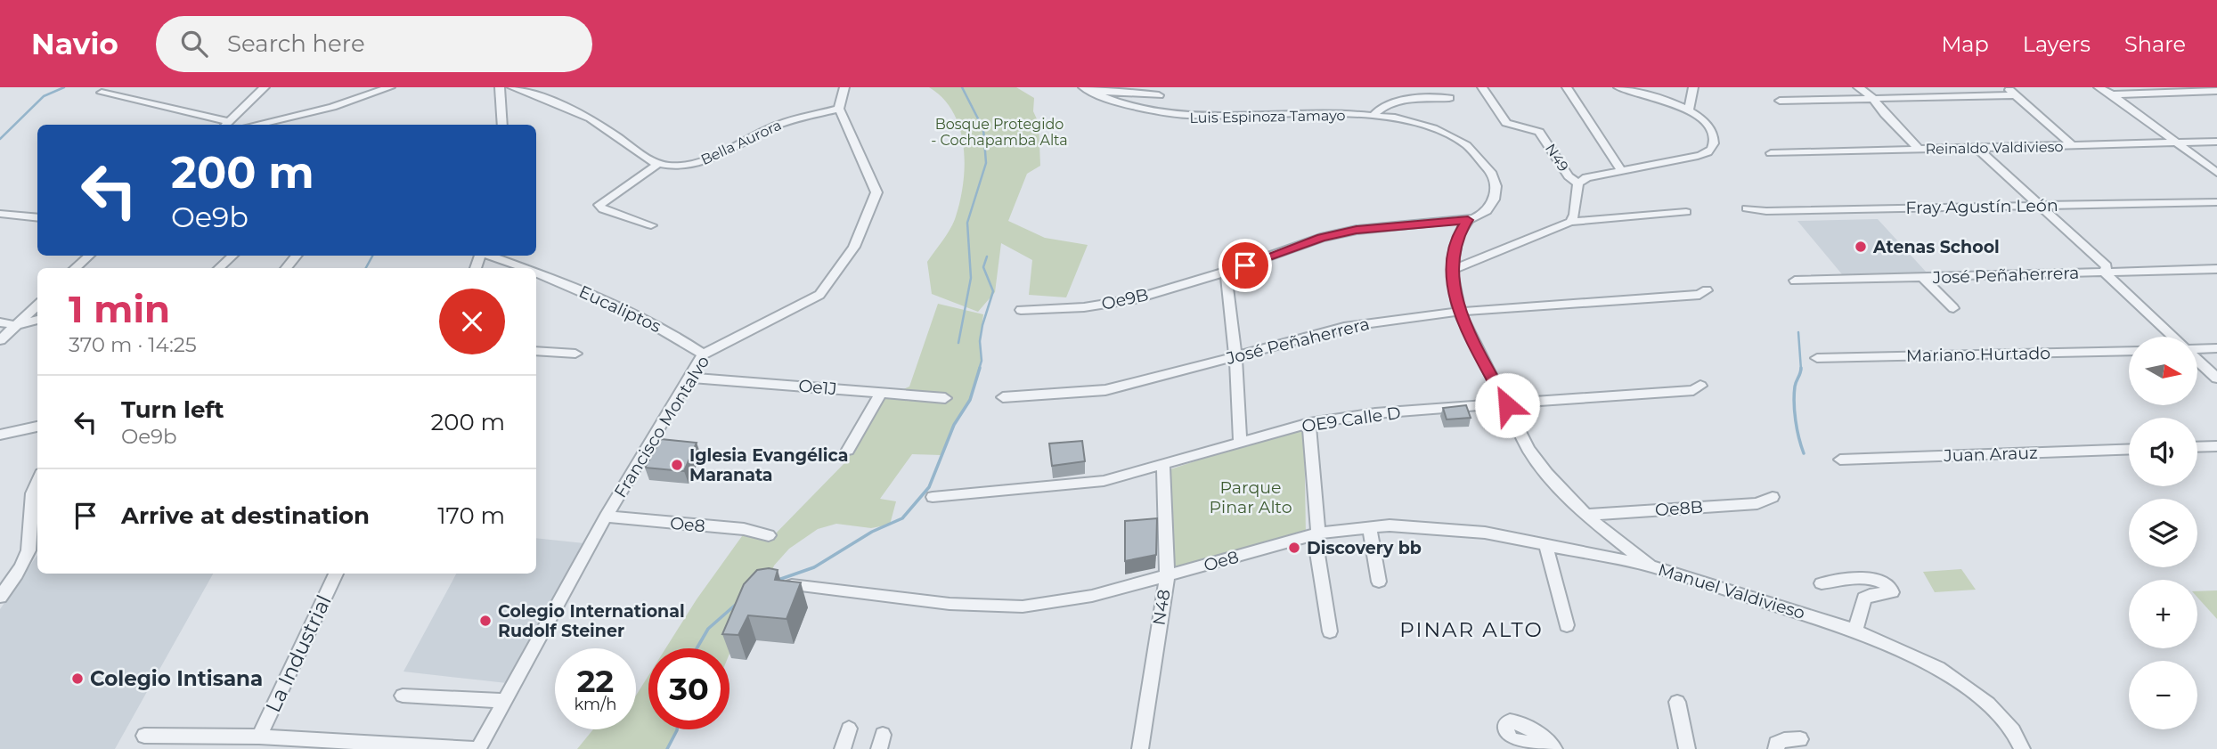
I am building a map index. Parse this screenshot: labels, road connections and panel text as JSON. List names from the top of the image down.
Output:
{
  "streets": {
    "street": [
      "Luis Espinoza Tamayo",
      "Bella Aurora",
      "Reinaldo Valdivieso",
      "N49",
      "Fray Agustín León",
      "José Peñaherrera",
      "Oe9B",
      "Eucaliptos",
      "Mariano Hurtado",
      "Oe1J",
      "OE9 Calle D",
      "Francisco Montalvo",
      "Juan Arauz",
      "Oe8B",
      "Oe8",
      "Manuel Valdivieso",
      "N48",
      "La Industrial"
    ]
  },
  "crossings": [
    ["Luis Espinoza Tamayo", "Manuel Valdivieso"],
    ["Bella Aurora", "Francisco Montalvo"],
    ["José Peñaherrera", "Manuel Valdivieso"],
    ["Eucaliptos", "Francisco Montalvo"],
    ["Oe1J", "Francisco Montalvo"],
    ["OE9 Calle D", "Manuel Valdivieso"],
    ["OE9 Calle D", "N48"],
    ["Francisco Montalvo", "Oe8"],
    ["Oe8B", "Manuel Valdivieso"],
    ["Oe8", "Manuel Valdivieso"],
    ["Oe8", "N48"]
  ],
  "districts": ["PINAR ALTO"],
  "parks": ["Bosque Protegido - Cochapamba Alta", "Parque Pinar Alto"],
  "places": [
    "Atenas School",
    "Iglesia Evangélica Maranata",
    "Discovery bb",
    "Colegio International Rudolf Steiner",
    "Colegio Intisana"
  ],
  "north": "right",
  "page": {
    "header": "Navio",
    "search": "Search here",
    "nav": ["Map", "Layers", "Share"],
    "turn": ["200 m", "Oe9b"],
    "heading": ["1 min", "370 m · 14:25"],
    "map_buttons": ["+", "−"],
    "list": [
      {
        "name": "Turn left",
        "note": "Oe9b",
        "value": "200 m"
      },
      {
        "name": "Arrive at destination",
        "value": "170 m"
      }
    ],
    "speed": "22 km/h",
    "limit": "30"
  }
}
